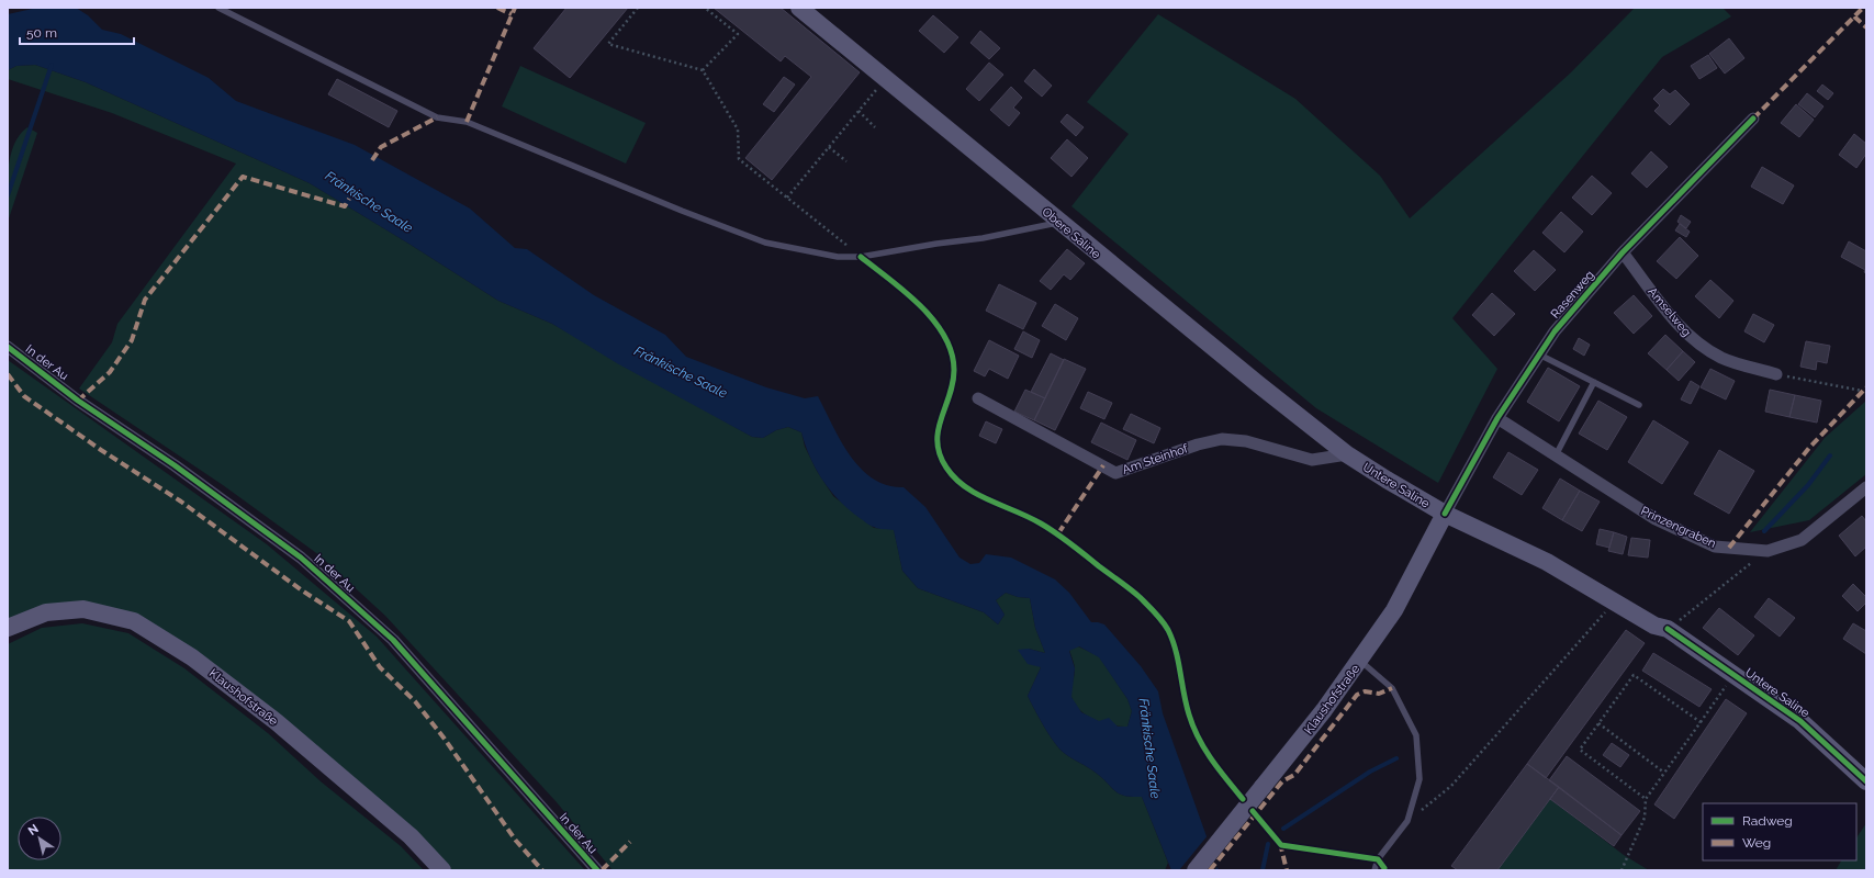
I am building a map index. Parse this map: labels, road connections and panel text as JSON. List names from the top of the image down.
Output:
{
  "streets": {
    "main road": ["Obere Saline", "Untere Saline", "Klaushofstraße"],
    "street": [
      "Rasenweg",
      "Amselweg",
      "In der Au",
      "Am Steinhof",
      "Prinzengraben"
    ]
  },
  "crossings": [
    ["Obere Saline", "Am Steinhof"],
    ["Obere Saline", "Untere Saline"],
    ["Rasenweg", "Amselweg"],
    ["Rasenweg", "Untere Saline"],
    ["Rasenweg", "Prinzengraben"],
    ["Rasenweg", "Klaushofstraße"],
    ["Am Steinhof", "Untere Saline"],
    ["Untere Saline", "Klaushofstraße"]
  ],
  "water": ["Fränkische Saale"],
  "legend": ["Radweg", "Weg"],
  "scale_bar": "50 m",
  "north": "top left"
}
